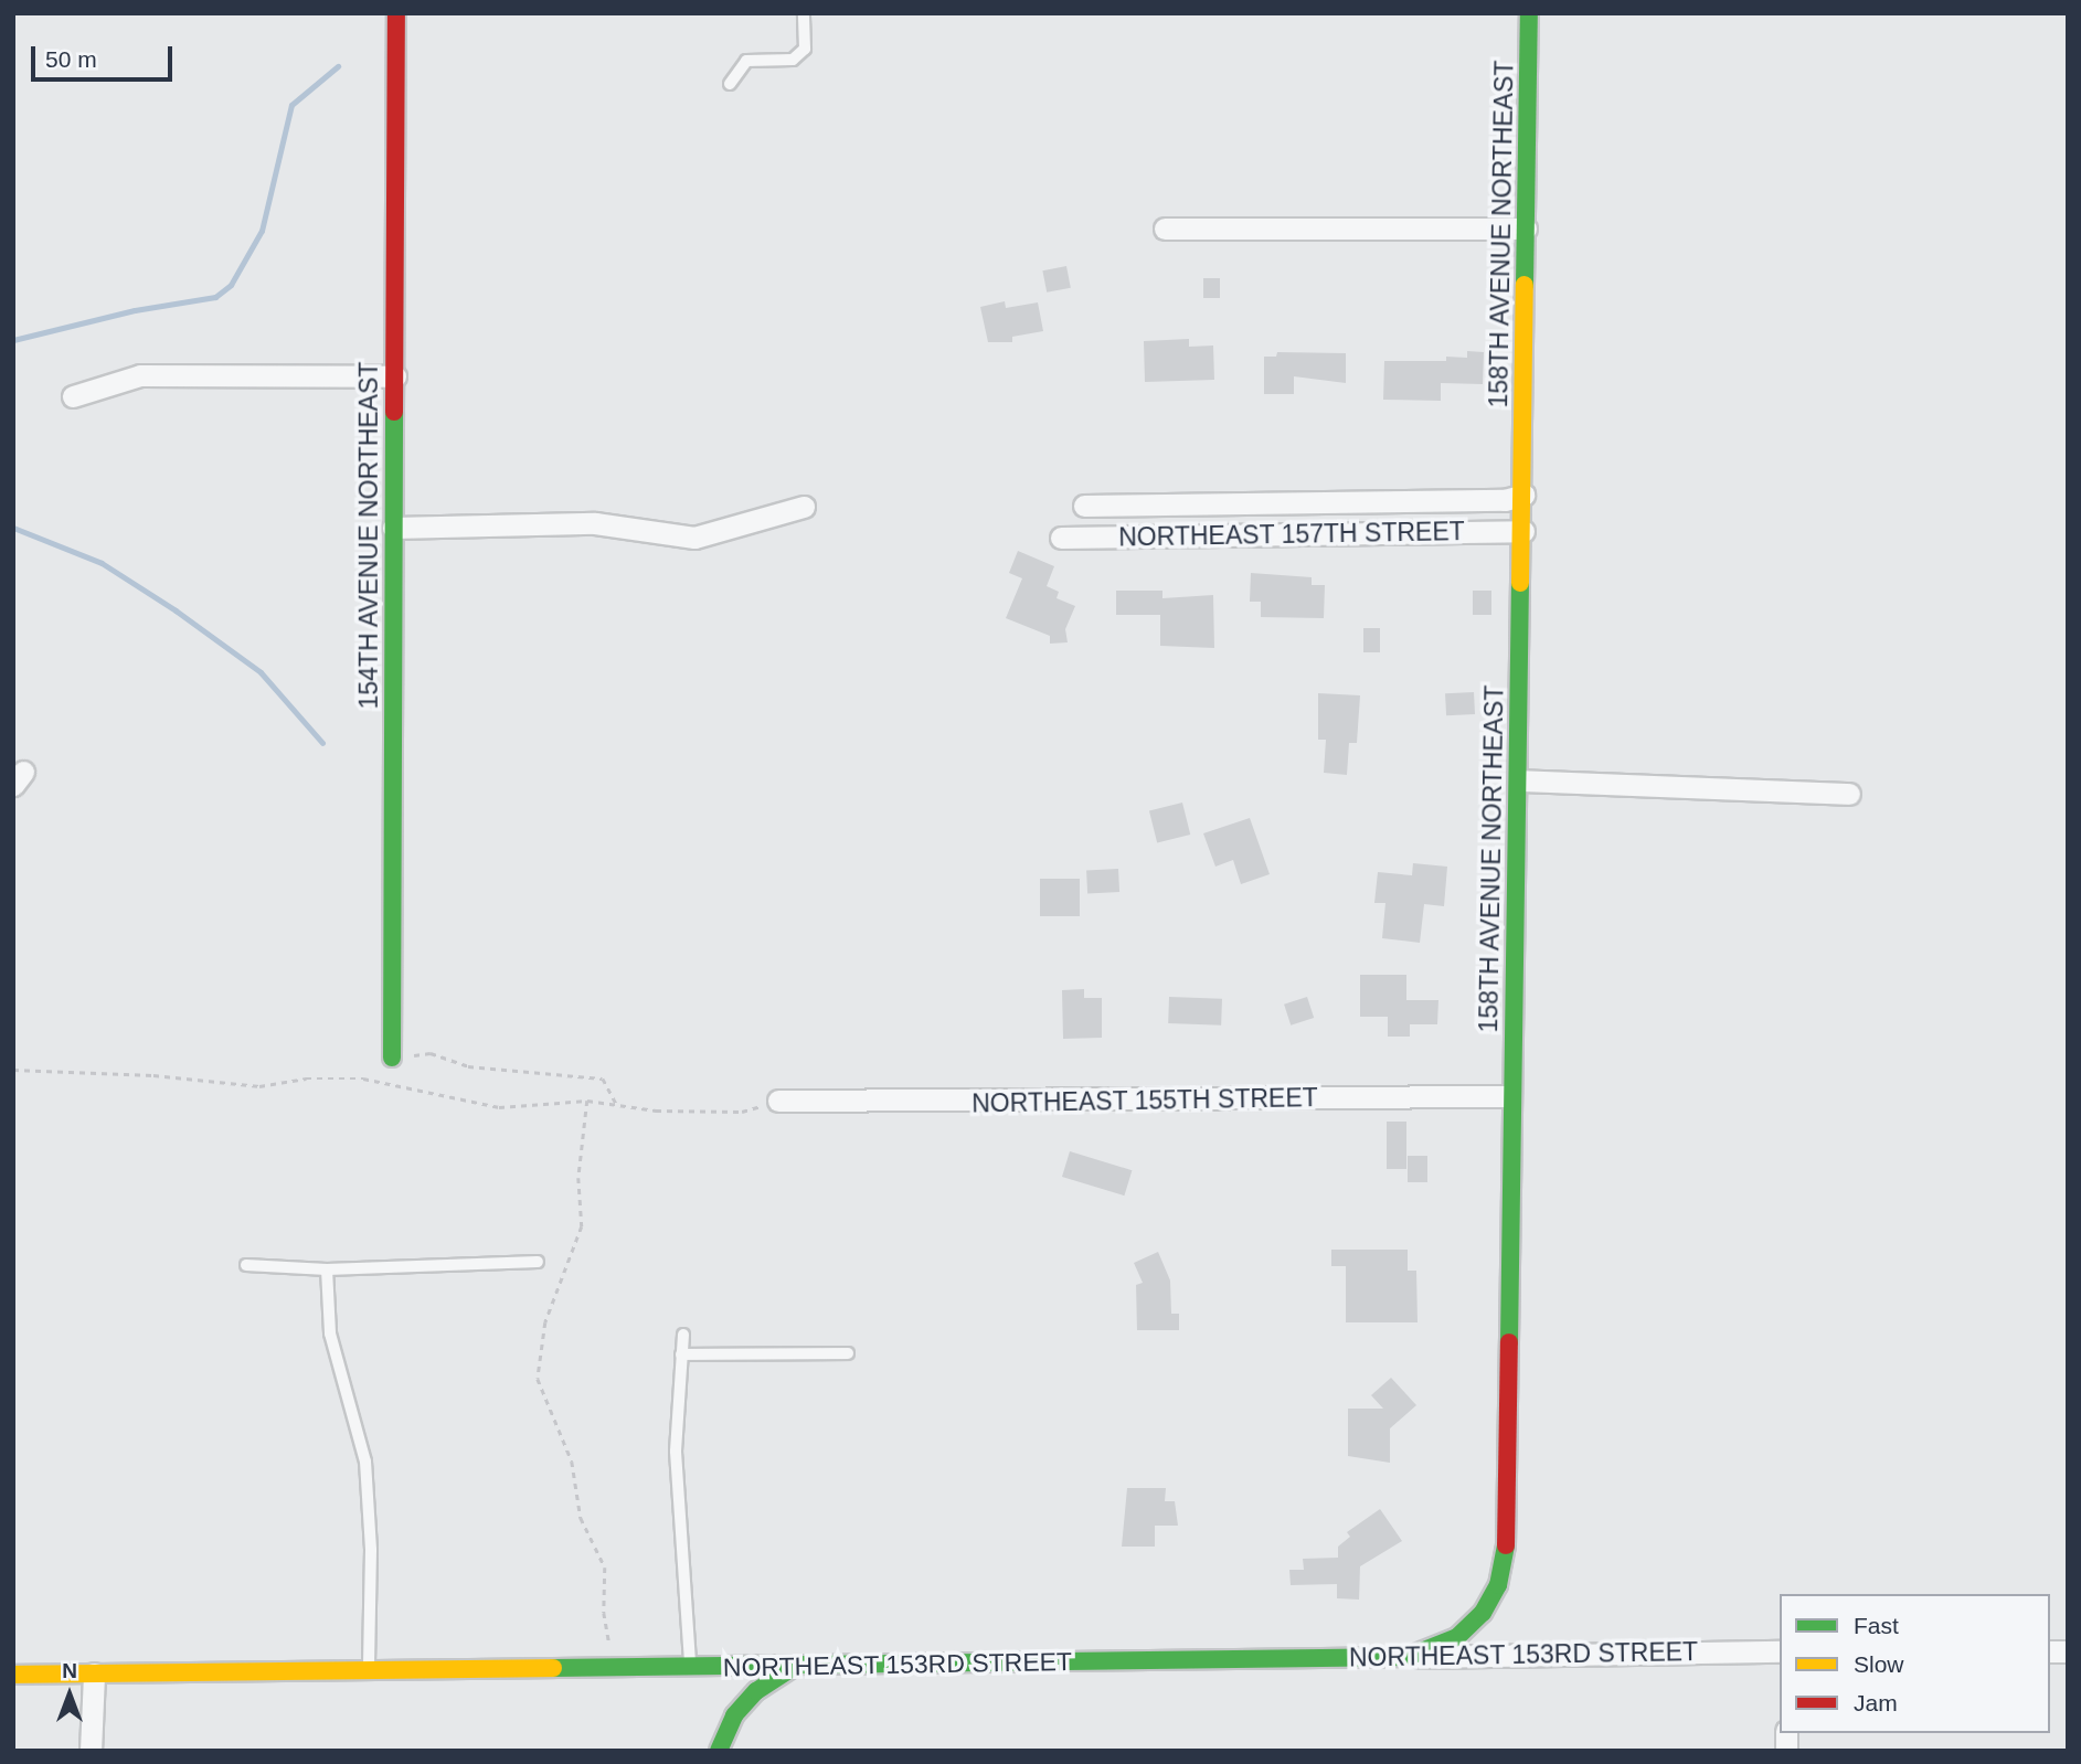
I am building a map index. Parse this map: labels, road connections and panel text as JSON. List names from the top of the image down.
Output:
{
  "streets": {
    "street": [
      "158TH AVENUE NORTHEAST",
      "NORTHEAST 157TH STREET",
      "154TH AVENUE NORTHEAST",
      "NORTHEAST 155TH STREET",
      "NORTHEAST 153RD STREET"
    ]
  },
  "crossings": [
    ["158TH AVENUE NORTHEAST", "NORTHEAST 157TH STREET"],
    ["158TH AVENUE NORTHEAST", "NORTHEAST 155TH STREET"],
    ["158TH AVENUE NORTHEAST", "NORTHEAST 153RD STREET"]
  ],
  "legend": ["Fast", "Slow", "Jam"],
  "scale_bar": "50 m",
  "north": "top"
}
